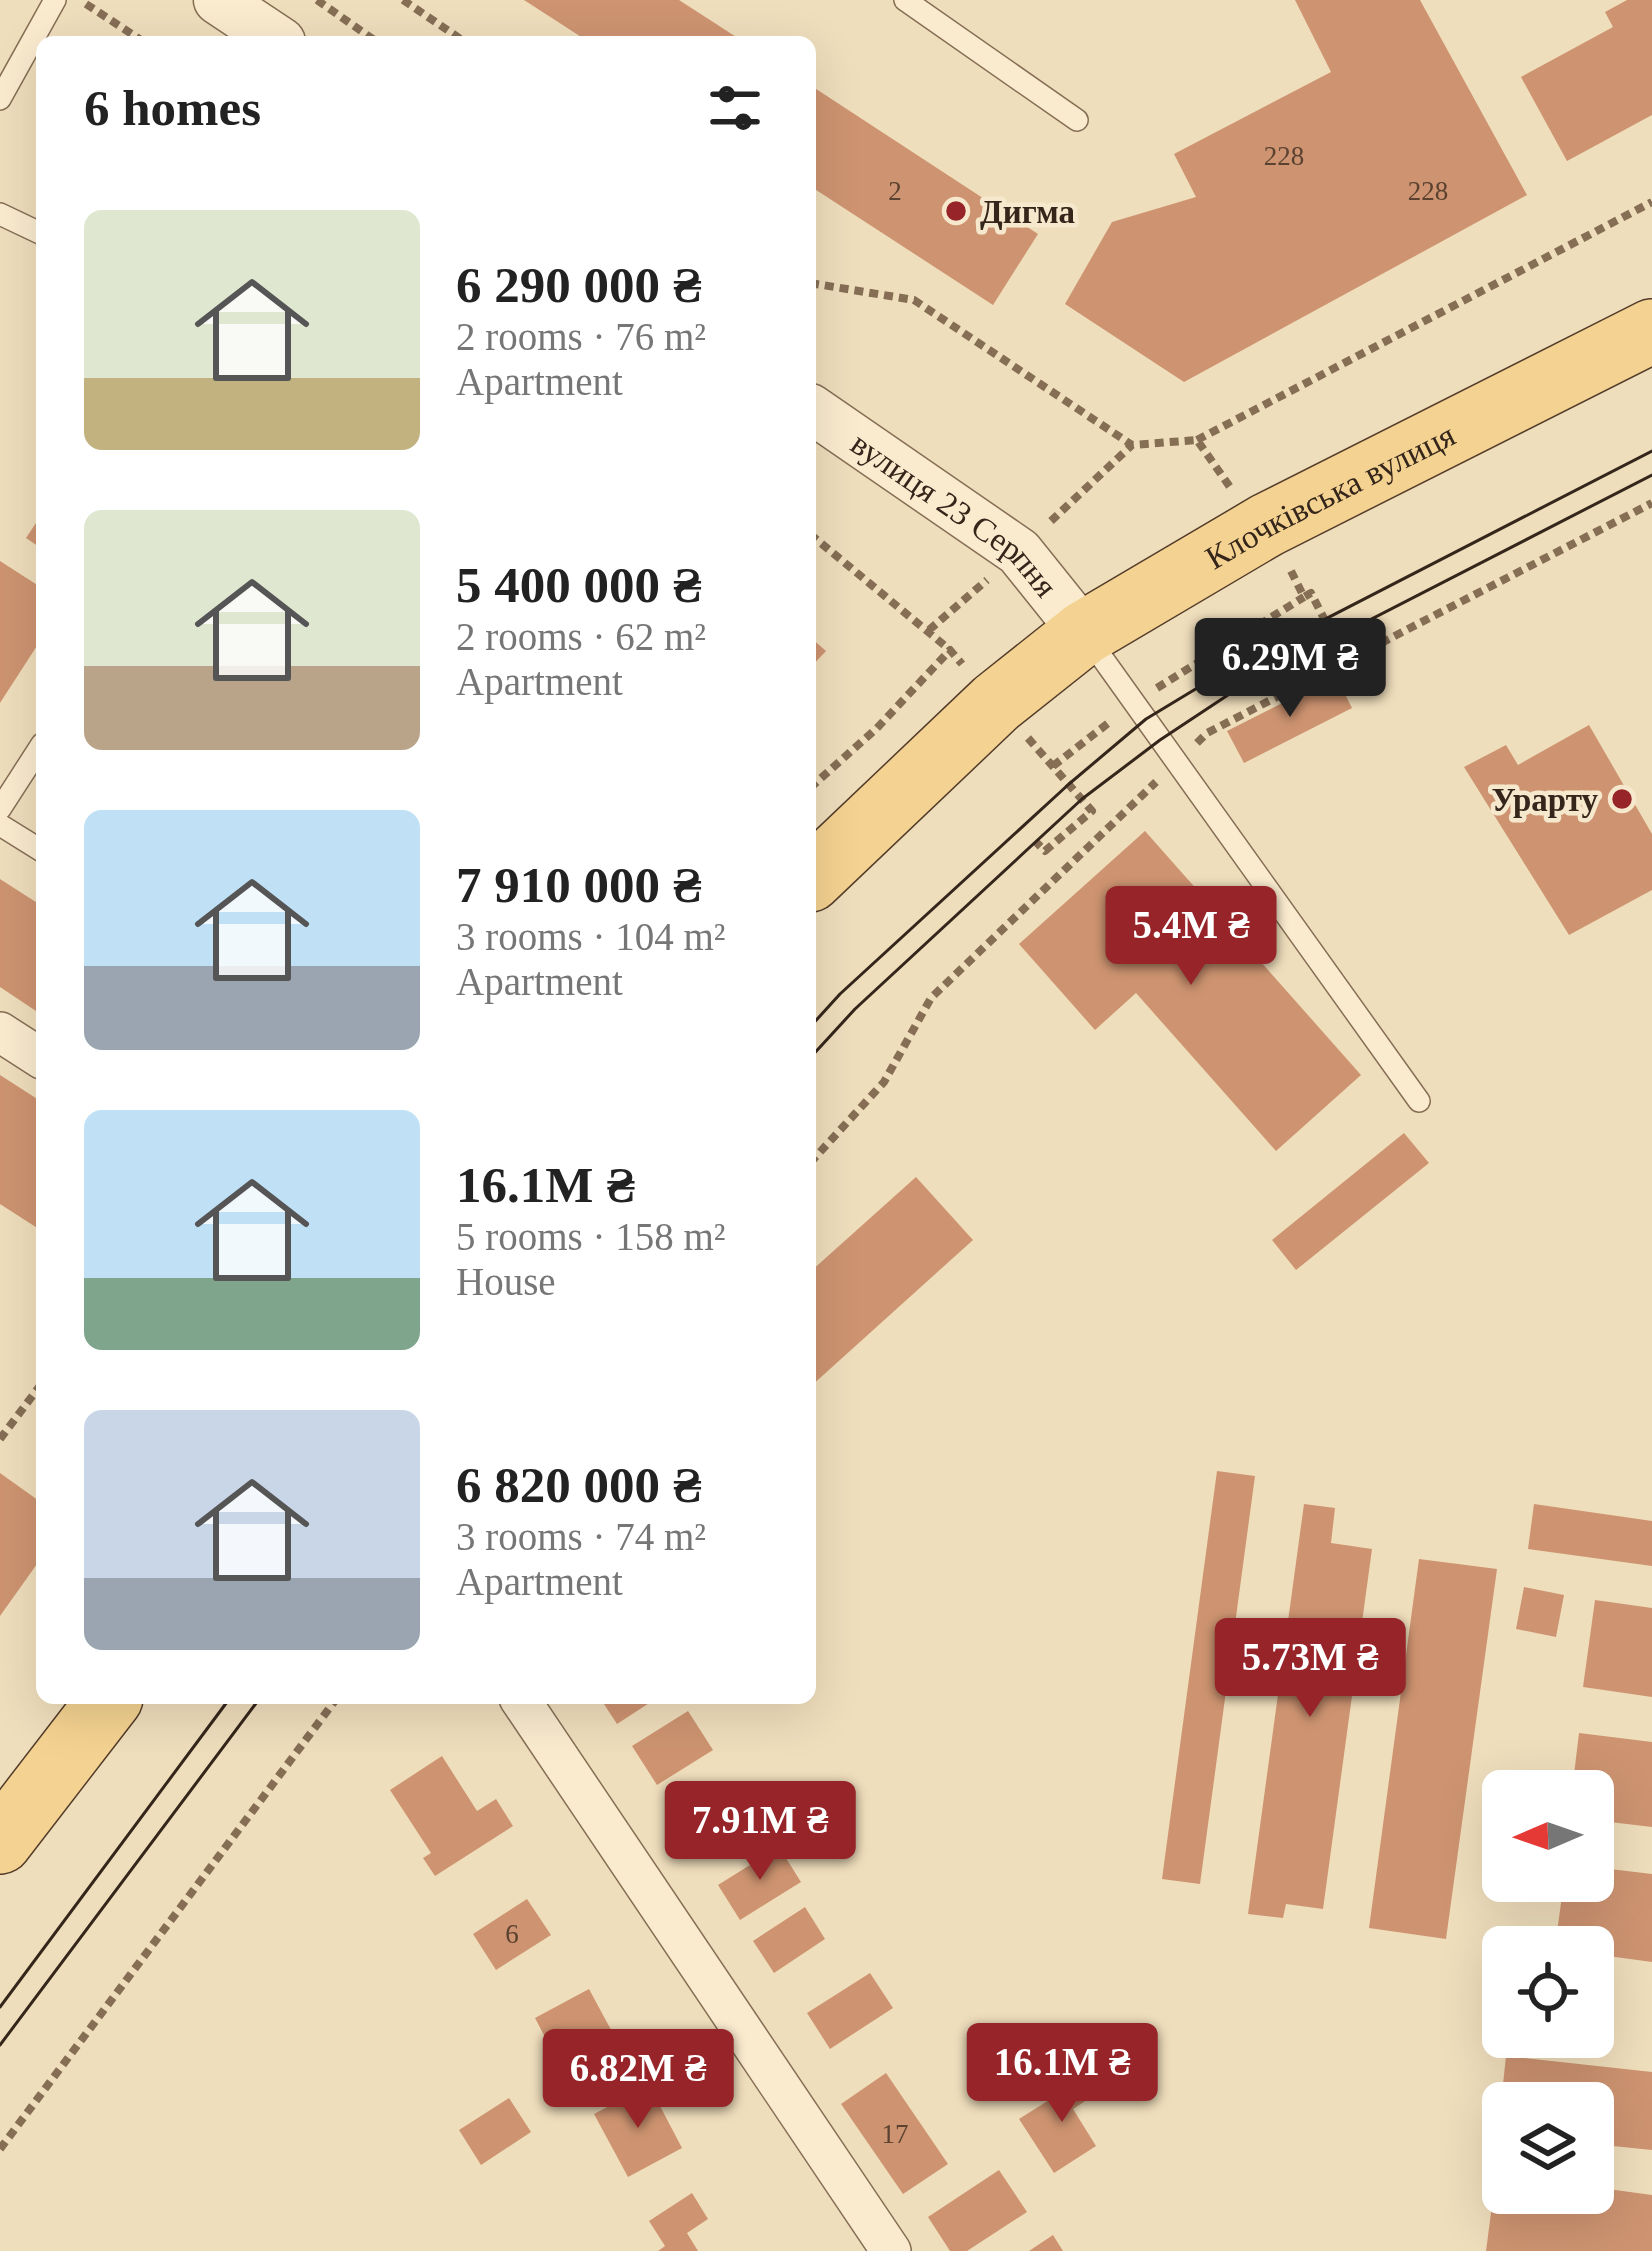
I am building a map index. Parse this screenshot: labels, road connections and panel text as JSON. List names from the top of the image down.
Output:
{
  "streets": {
    "main road": ["Клочківська вулиця"],
    "street": ["вулиця 23 Серпня"]
  },
  "crossings": [
    ["Клочківська вулиця", "вулиця 23 Серпня"]
  ],
  "places": ["Дигма", "Урарту"],
  "house_numbers": [
    "228",
    "2",
    "228",
    "6",
    "17"
  ],
  "north": "left",
  "page": {
    "heading": "6 homes",
    "list": [
      {
        "name": "6 290 000 ₴",
        "note": "2 rooms · 76 m² · Apartment"
      },
      {
        "name": "5 400 000 ₴",
        "note": "2 rooms · 62 m² · Apartment"
      },
      {
        "name": "7 910 000 ₴",
        "note": "3 rooms · 104 m² · Apartment"
      },
      {
        "name": "16.1M ₴",
        "note": "5 rooms · 158 m² · House"
      },
      {
        "name": "6 820 000 ₴",
        "note": "3 rooms · 74 m² · Apartment"
      }
    ],
    "price": [
      "6.29M ₴",
      "5.4M ₴",
      "5.73M ₴",
      "7.91M ₴",
      "16.1M ₴",
      "6.82M ₴"
    ]
  }
}
